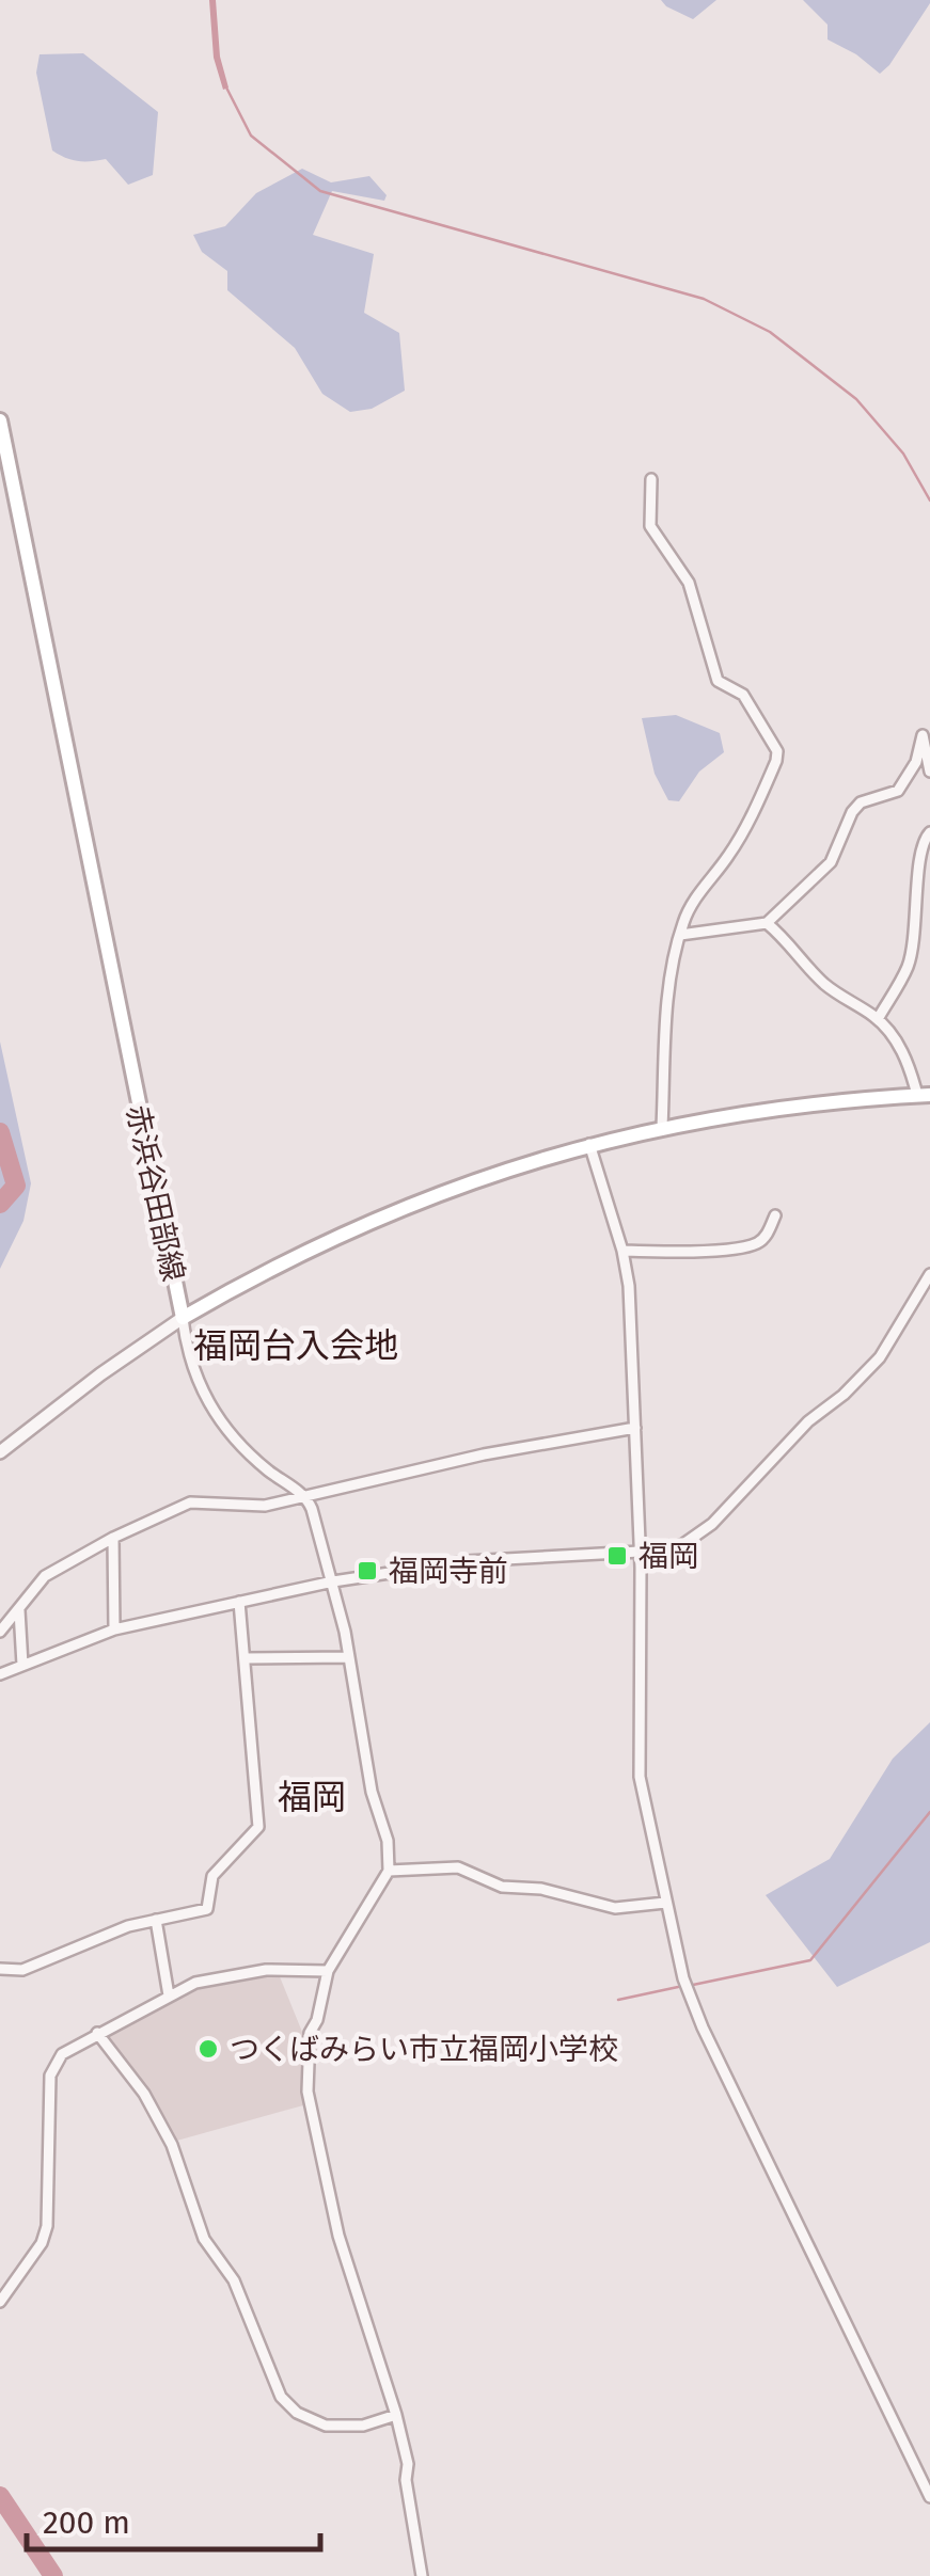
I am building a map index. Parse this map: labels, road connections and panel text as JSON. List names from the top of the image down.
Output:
{
  "streets": {
    "main road": ["赤浜谷田部線"]
  },
  "districts": ["福岡台入会地", "福岡"],
  "places": {
    "transit": ["福岡", "福岡寺前"],
    "other": ["つくばみらい市立福岡小学校"]
  },
  "scale_bar": "200 m"
}
